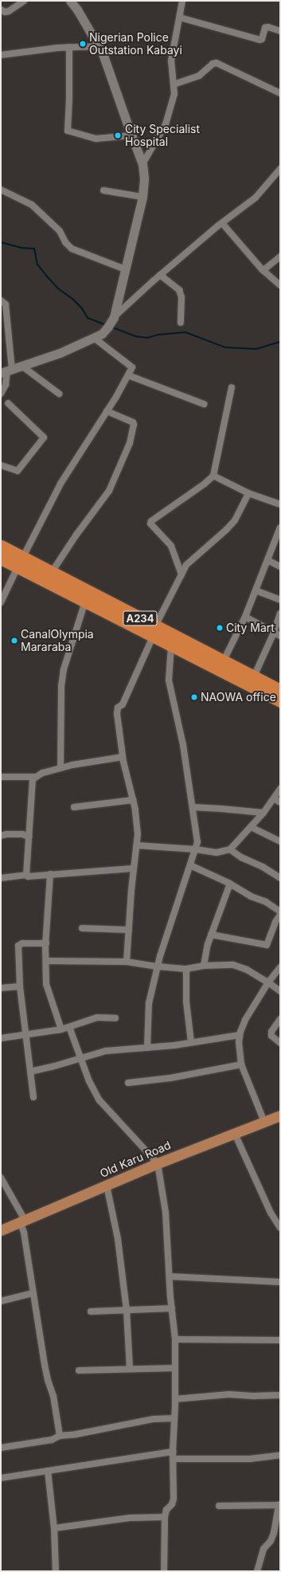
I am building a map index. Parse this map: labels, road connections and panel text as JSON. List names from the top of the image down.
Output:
{
  "streets": {
    "highway": ["A234"],
    "main road": ["Old Karu Road"]
  },
  "places": [
    "Nigerian Police Outstation Kabayi",
    "City Specialist Hospital",
    "City Mart",
    "CanalOlympia Mararaba",
    "NAOWA office"
  ]
}
